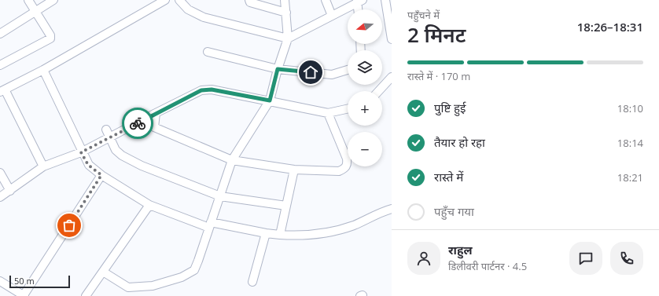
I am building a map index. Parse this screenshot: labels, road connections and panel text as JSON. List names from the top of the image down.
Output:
{
  "scale_bar": "50 m",
  "north": "left",
  "page": {
    "heading": ["2 मिनट", "पहुँचने में", "18:26–18:31"],
    "panel": ["राहुल", "डिलीवरी पार्टनर · 4.5"],
    "map_buttons": ["+", "−"],
    "bar": "रास्ते में · 170 m",
    "list": [
      ["पुष्टि हुई", "18:10"],
      ["तैयार हो रहा", "18:14"],
      ["रास्ते में", "18:21"],
      "पहुँच गया"
    ],
    "scale": "50 m"
  }
}
